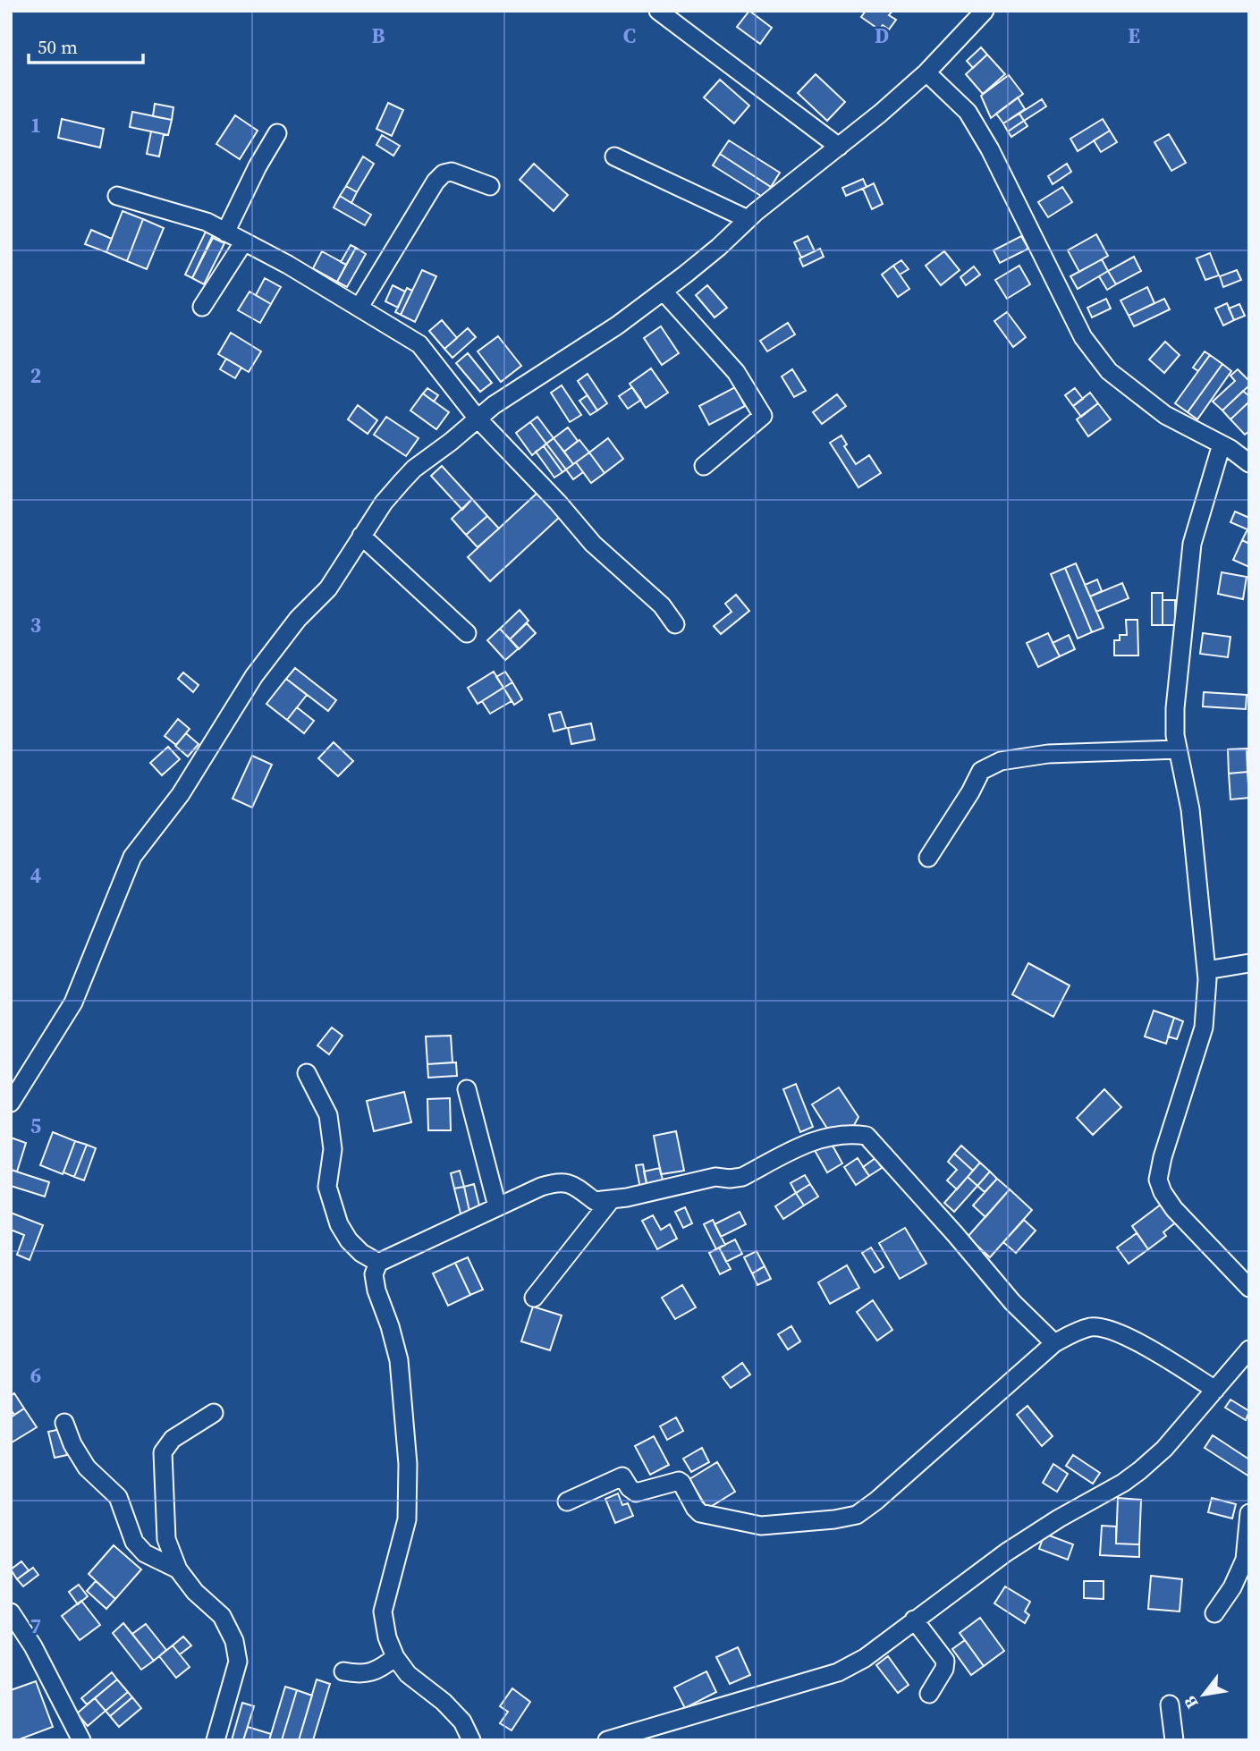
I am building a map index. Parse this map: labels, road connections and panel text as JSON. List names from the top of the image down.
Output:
{
  "scale_bar": "50 m",
  "north": "bottom left",
  "grid": {
    "columns": [
      "B",
      "C",
      "D",
      "E"
    ],
    "rows": [
      "1",
      "2",
      "3",
      "4",
      "5",
      "6",
      "7"
    ]
  }
}
